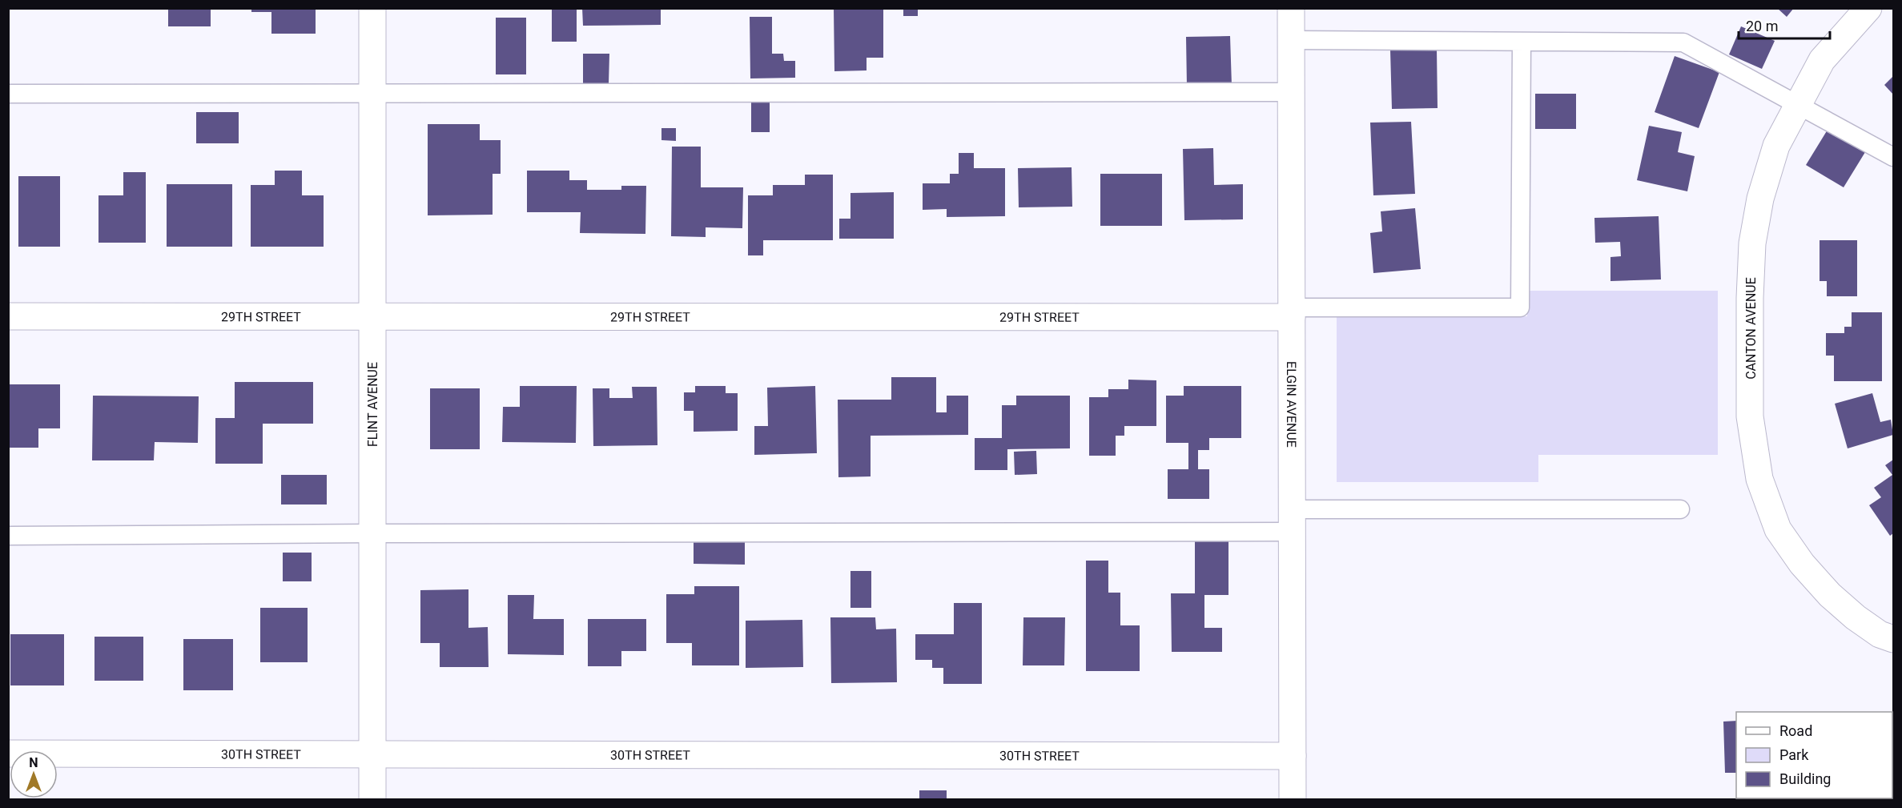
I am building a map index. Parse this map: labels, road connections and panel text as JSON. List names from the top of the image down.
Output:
{
  "streets": {
    "street": [
      "29TH STREET",
      "CANTON AVENUE",
      "FLINT AVENUE",
      "ELGIN AVENUE",
      "30TH STREET"
    ]
  },
  "crossings": [
    ["29TH STREET", "FLINT AVENUE"],
    ["29TH STREET", "ELGIN AVENUE"],
    ["FLINT AVENUE", "30TH STREET"],
    ["ELGIN AVENUE", "30TH STREET"]
  ],
  "legend": ["Road", "Park", "Building"],
  "scale_bar": "20 m",
  "north": "top"
}
